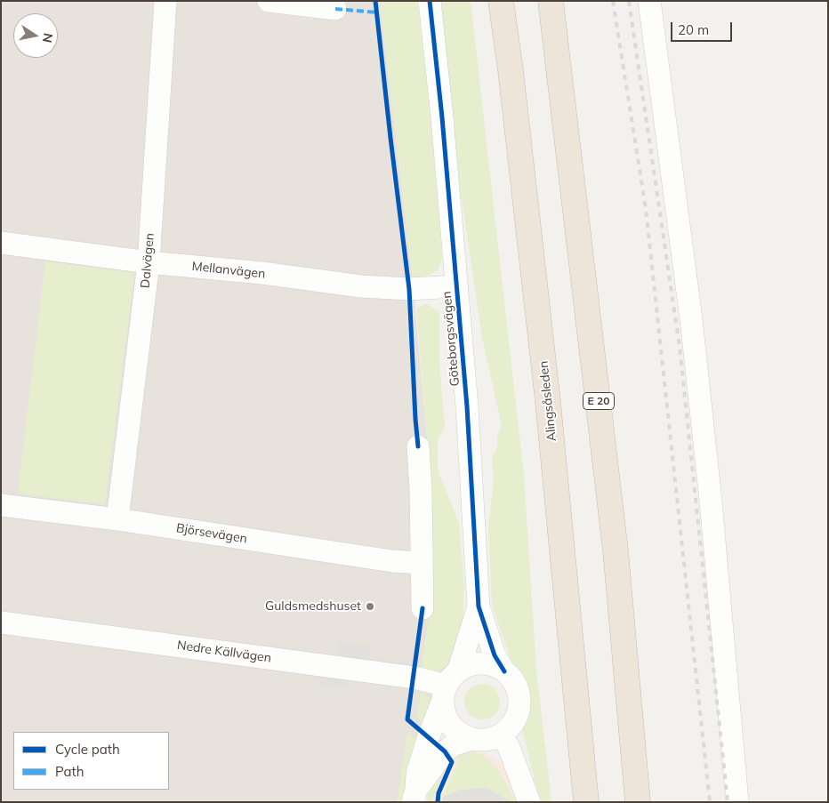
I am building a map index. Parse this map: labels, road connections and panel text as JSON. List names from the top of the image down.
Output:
{
  "streets": {
    "highway": ["Alingsåsleden", "E 20"],
    "street": [
      "Dalvägen",
      "Mellanvägen",
      "Göteborgsvägen",
      "Björsevägen",
      "Nedre Källvägen"
    ]
  },
  "crossings": [
    ["Dalvägen", "Mellanvägen"],
    ["Dalvägen", "Björsevägen"],
    ["Mellanvägen", "Göteborgsvägen"],
    ["Göteborgsvägen", "Nedre Källvägen"]
  ],
  "places": ["Guldsmedshuset"],
  "legend": ["Cycle path", "Path"],
  "scale_bar": "20 m",
  "north": "right"
}
